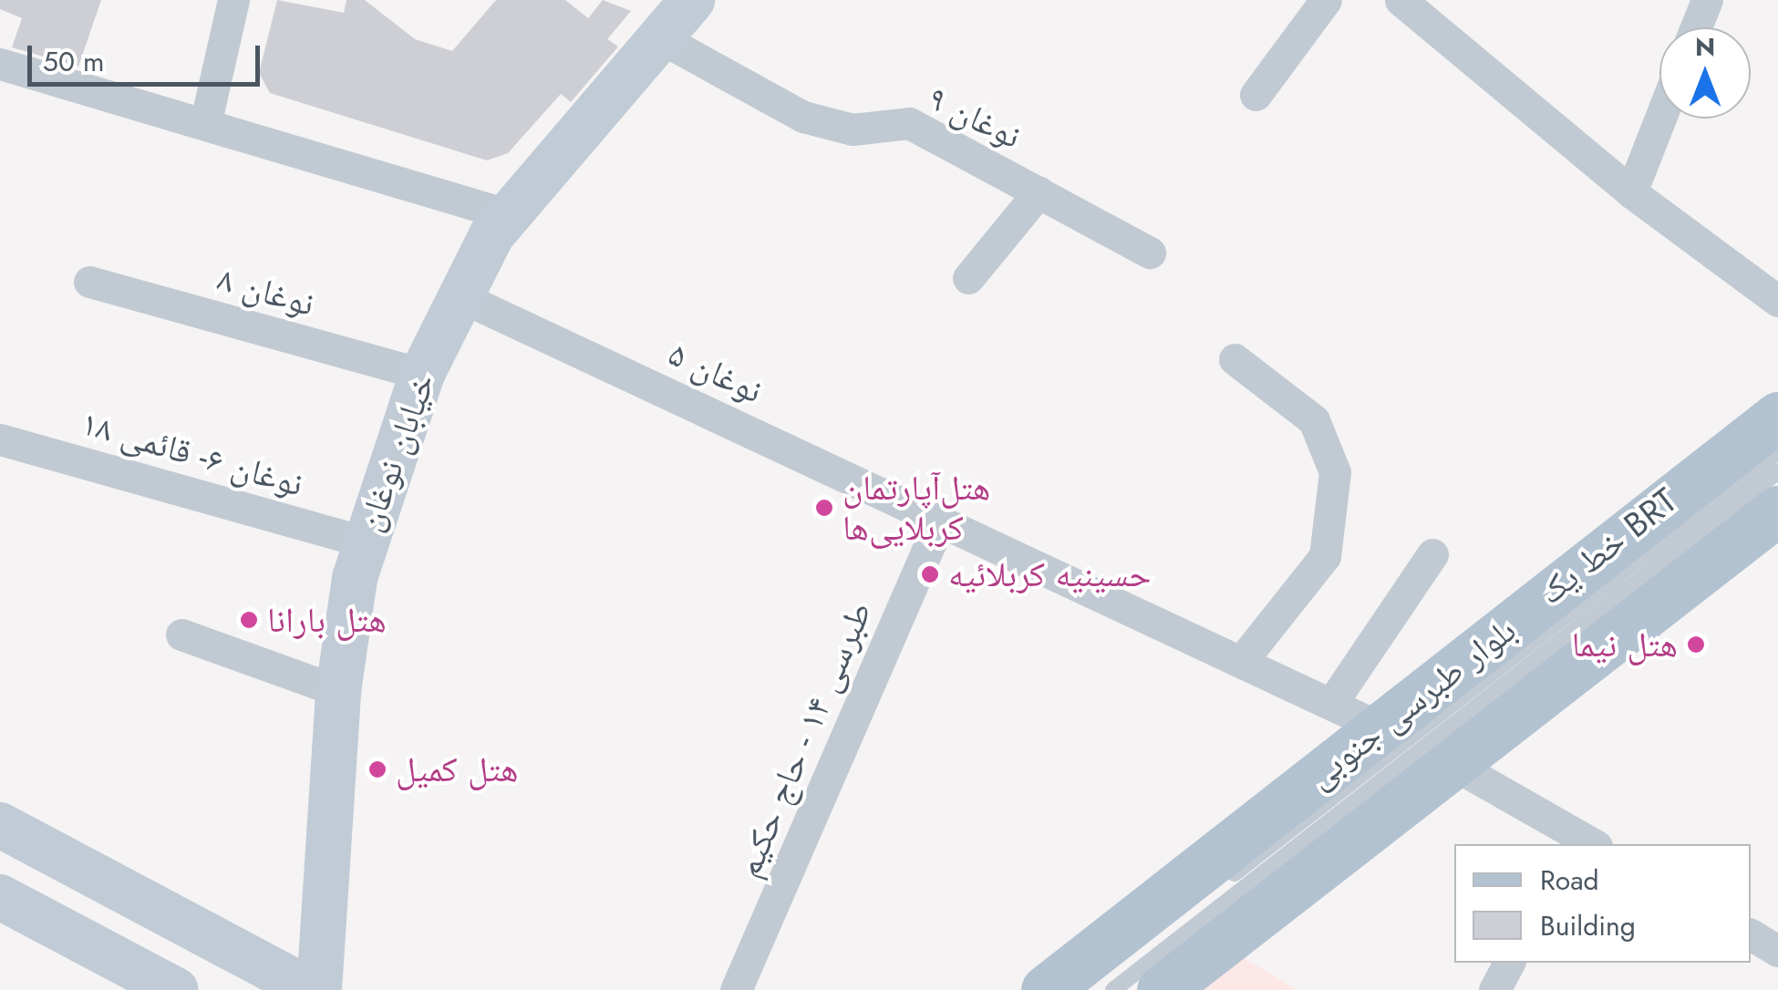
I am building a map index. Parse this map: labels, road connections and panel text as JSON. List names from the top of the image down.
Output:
{
  "streets": {
    "main road": ["بلوار طبرسی جنوبی"],
    "street": [
      "نوغان ۹",
      "نوغان ۸",
      "نوغان ۵",
      "خیابان نوغان",
      "نوغان ۶- قائمی ۱۸",
      "طبرسی ۱۴ - حاج حکیم"
    ],
    "lane": ["خط یک BRT"]
  },
  "crossings": [
    ["نوغان ۹", "خیابان نوغان"],
    ["نوغان ۸", "خیابان نوغان"],
    ["نوغان ۵", "خیابان نوغان"],
    ["نوغان ۵", "بلوار طبرسی جنوبی"],
    ["نوغان ۵", "طبرسی ۱۴ - حاج حکیم"],
    ["خیابان نوغان", "نوغان ۶- قائمی ۱۸"]
  ],
  "places": [
    "هتل‌آپارتمان کربلایی‌ها",
    "حسینیه کربلائیه",
    "هتل بارانا",
    "هتل نیما",
    "هتل کمیل"
  ],
  "legend": ["Road", "Building"],
  "scale_bar": "50 m",
  "north": "top"
}
